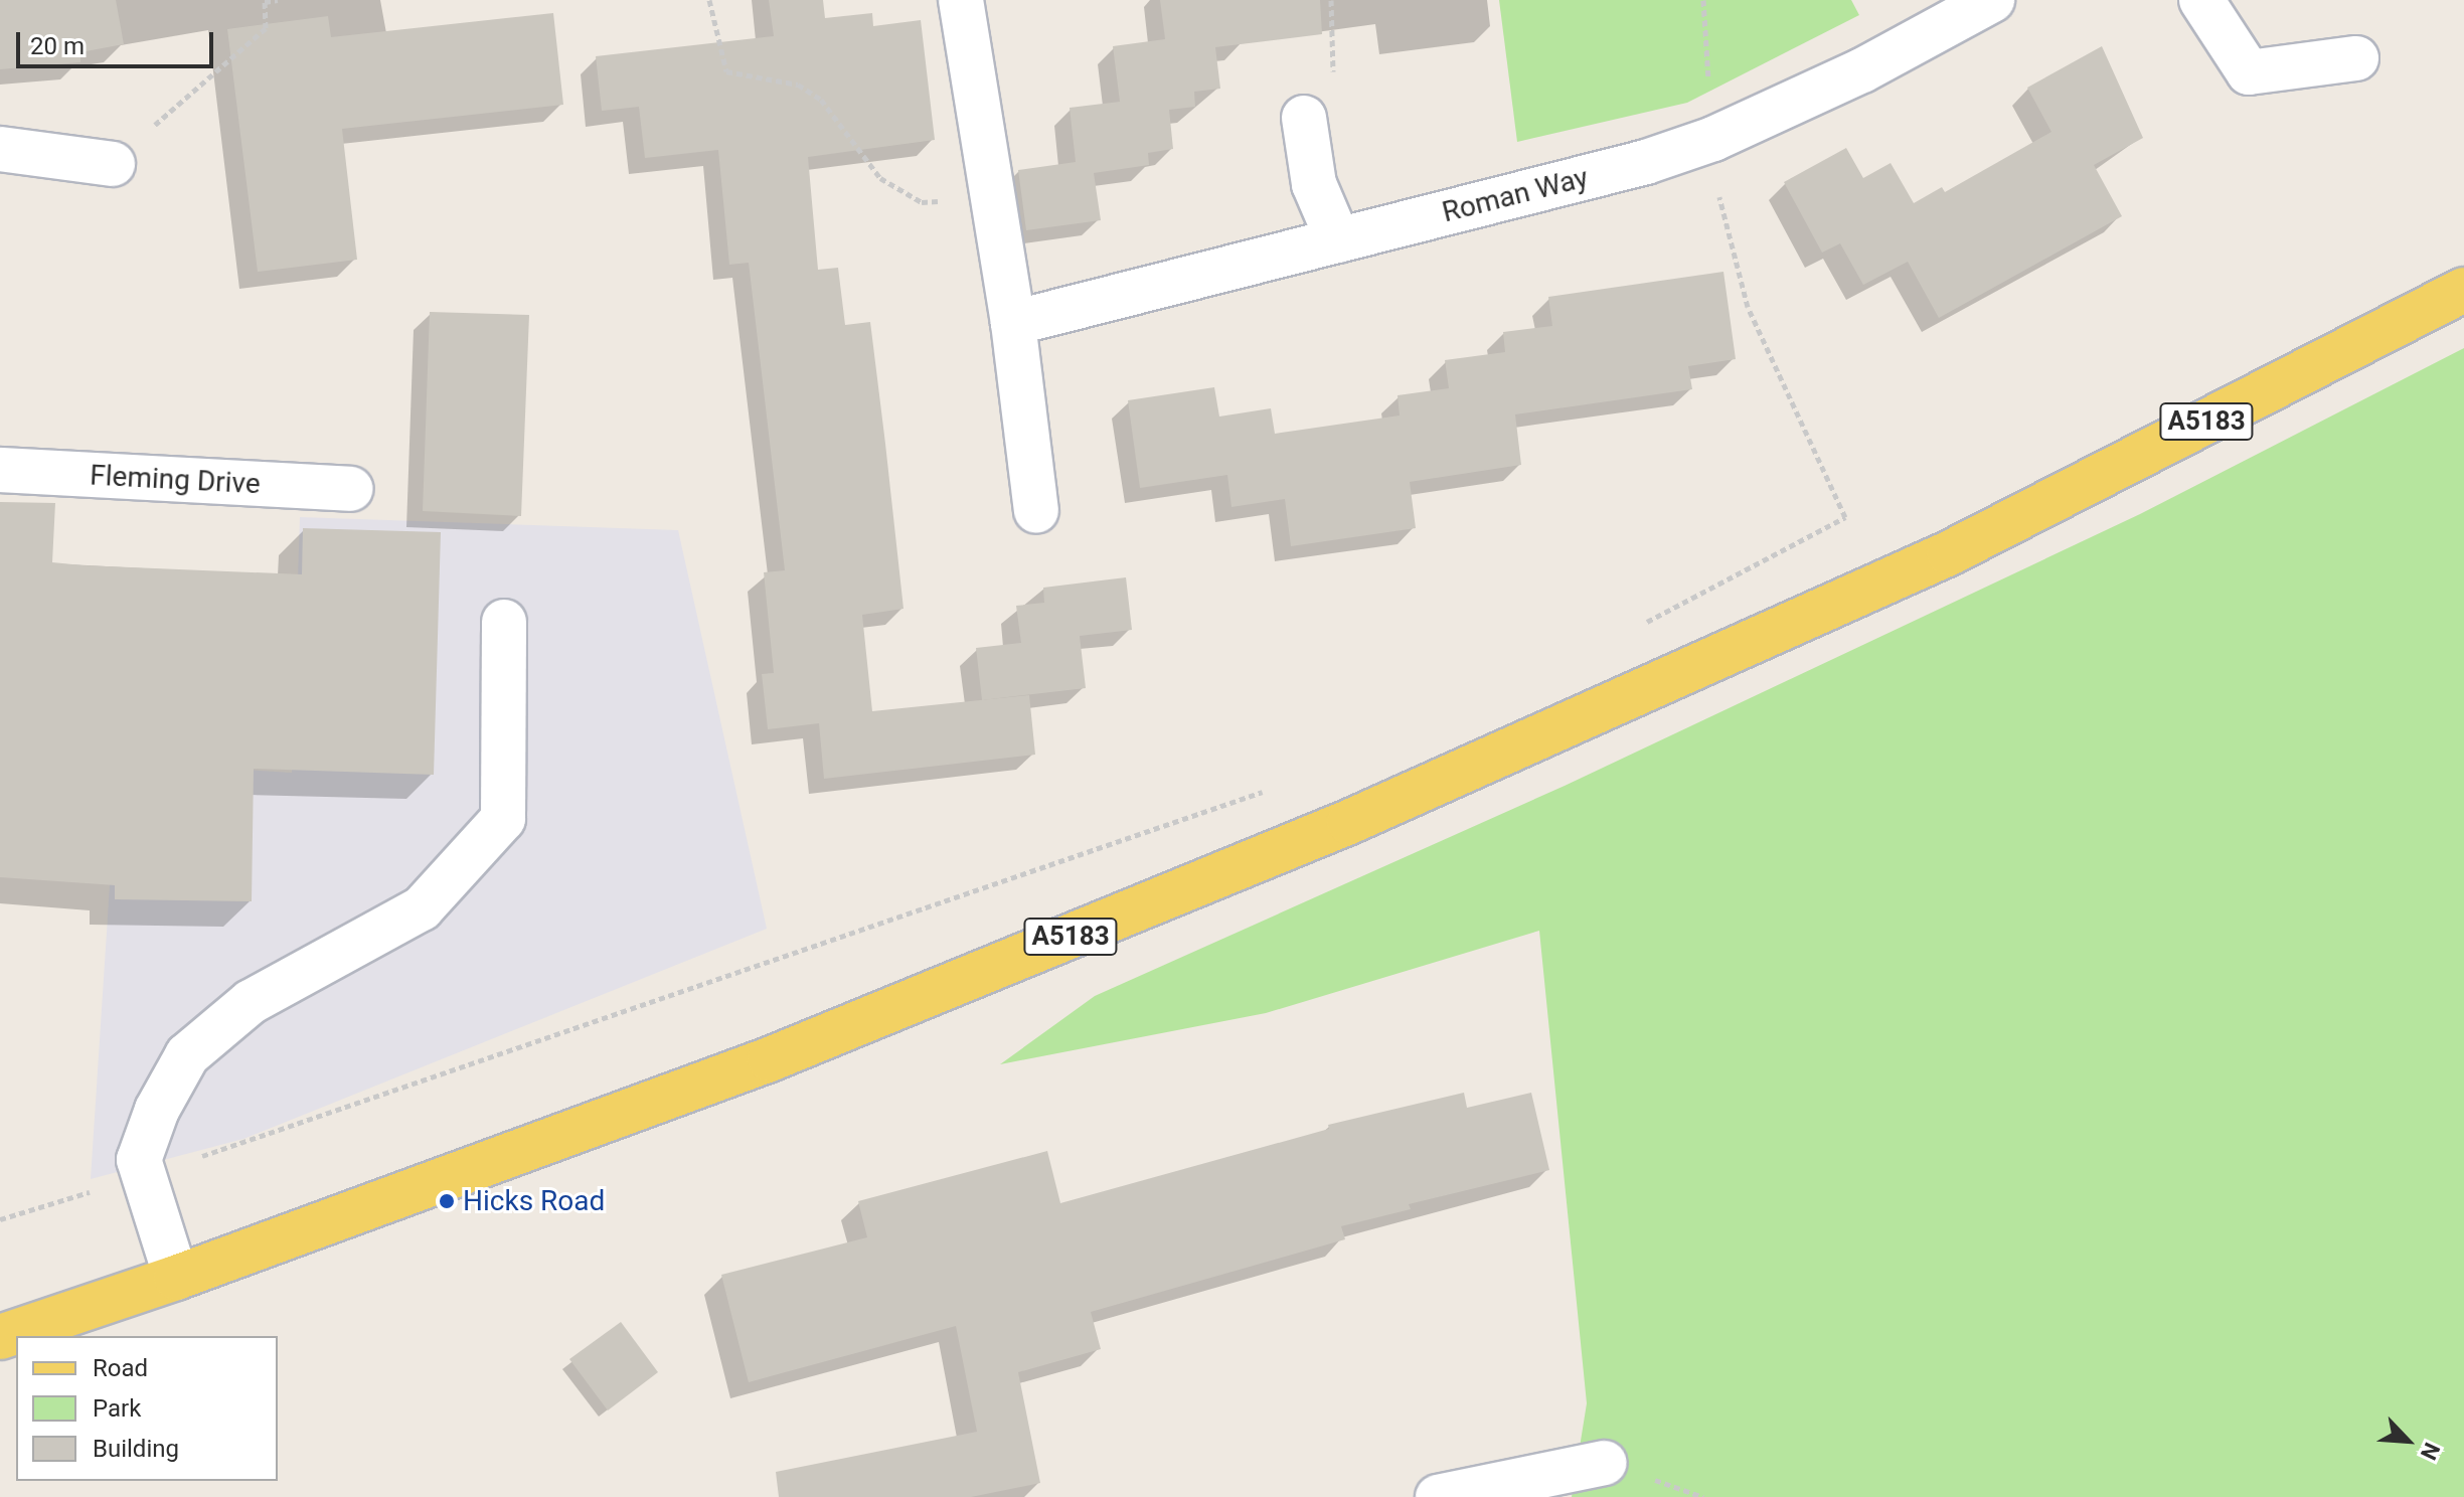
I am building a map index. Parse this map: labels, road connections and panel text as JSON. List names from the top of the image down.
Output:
{
  "streets": {
    "main road": ["A5183"],
    "street": ["Roman Way", "Fleming Drive"]
  },
  "places": ["Hicks Road"],
  "legend": ["Road", "Park", "Building"],
  "scale_bar": "20 m",
  "north": "bottom right"
}
